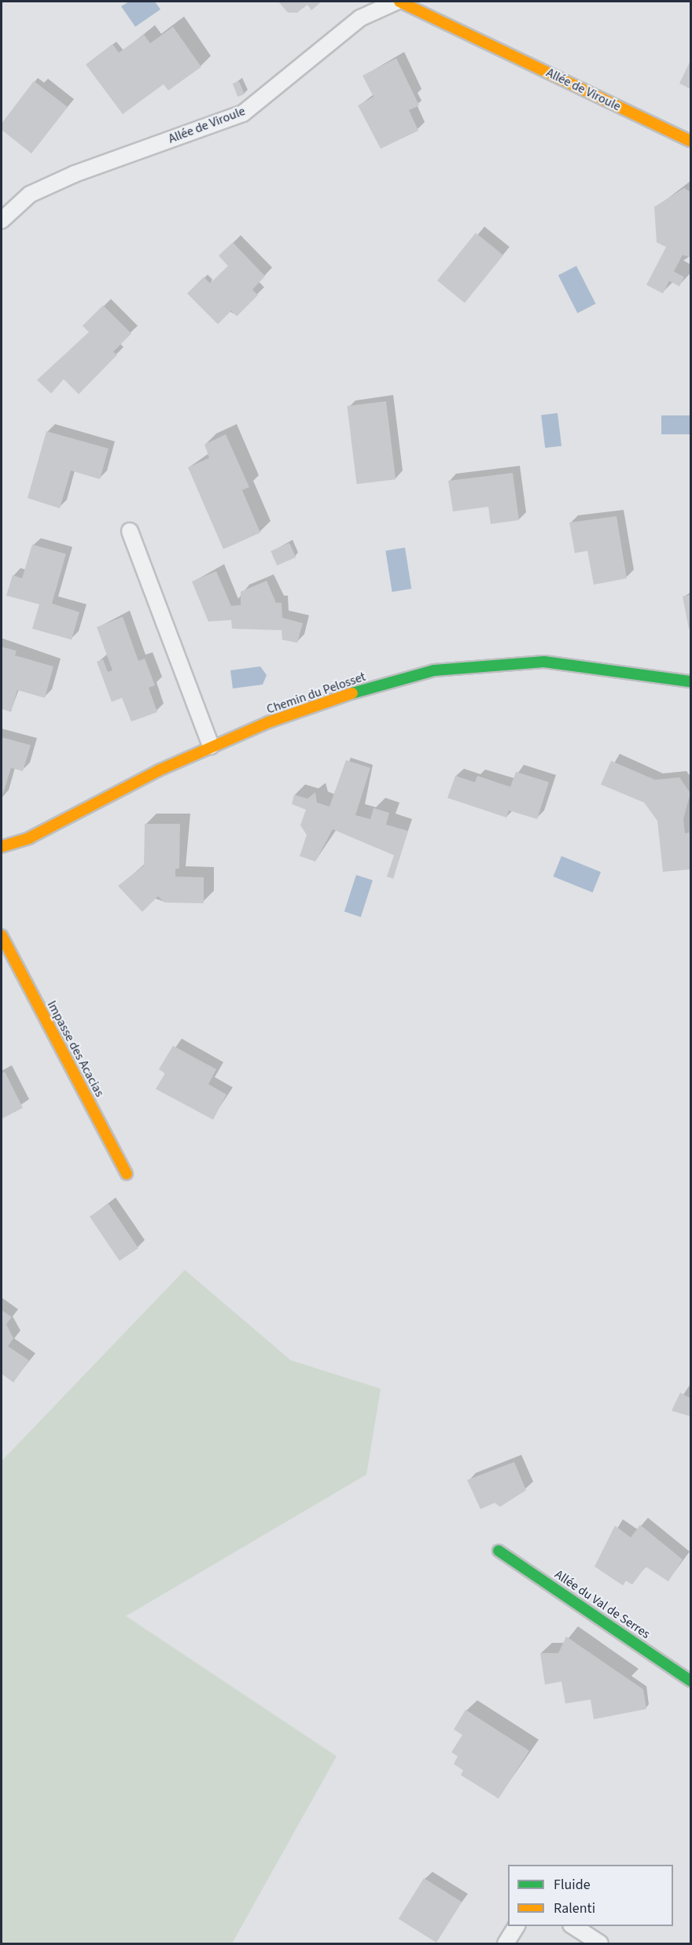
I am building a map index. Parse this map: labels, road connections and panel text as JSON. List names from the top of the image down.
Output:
{
  "streets": {
    "street": [
      "Allée de Viroule",
      "Chemin du Pelosset",
      "Impasse des Acacias",
      "Allée du Val de Serres"
    ]
  },
  "legend": ["Fluide", "Ralenti"]
}
